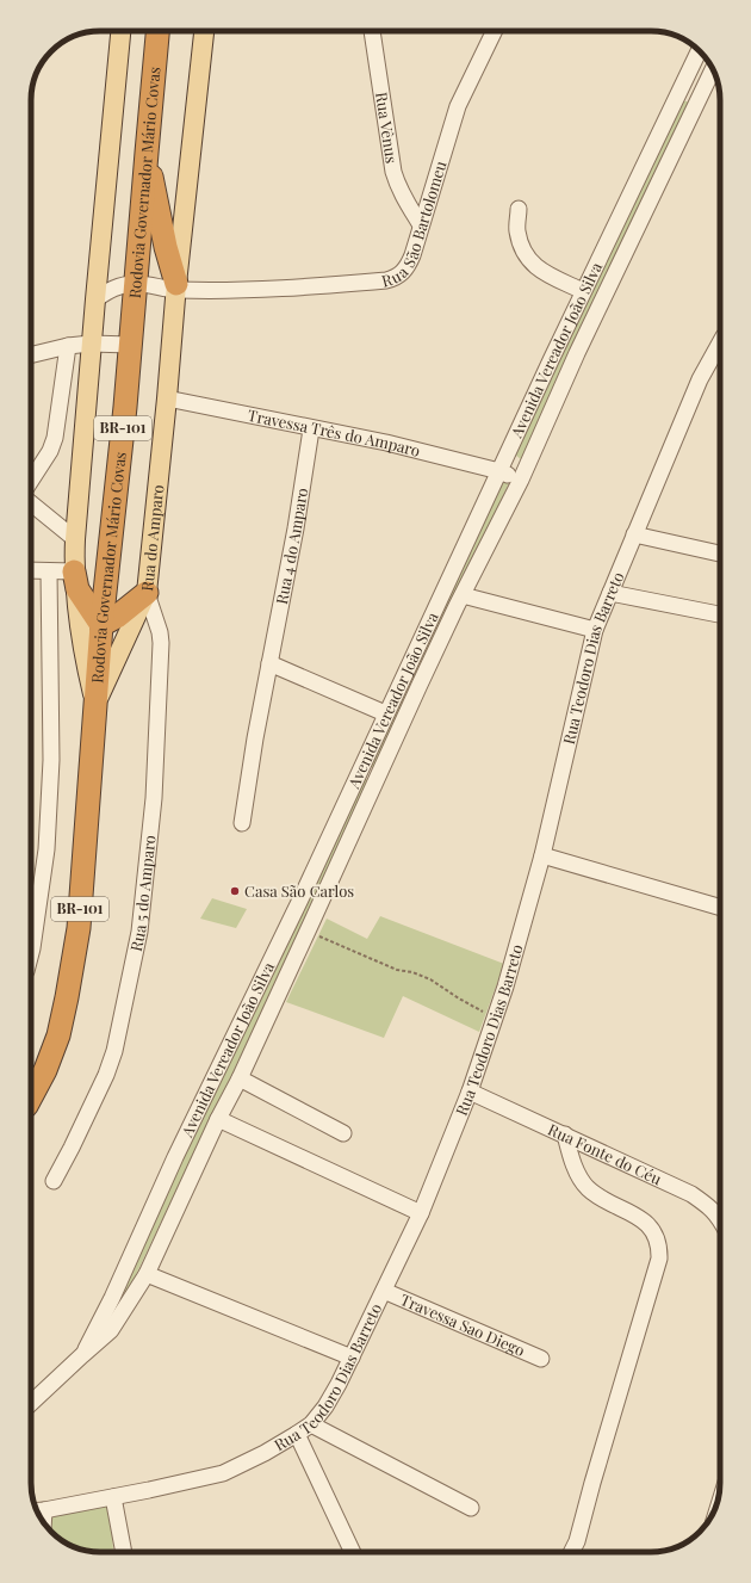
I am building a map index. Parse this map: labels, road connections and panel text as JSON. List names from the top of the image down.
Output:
{
  "streets": {
    "highway": ["Rodovia Governador Mário Covas", "BR-101"],
    "main road": ["Rua do Amparo"],
    "street": [
      "Rua Vênus",
      "Rua São Bartolomeu",
      "Avenida Vereador João Silva",
      "Travessa Três do Amparo",
      "Rua 4 do Amparo",
      "Rua Teodoro Dias Barreto",
      "Rua 5 do Amparo",
      "Rua Fonte do Céu",
      "Travessa Sao Diego"
    ]
  },
  "crossings": [
    ["Rua Vênus", "Rua São Bartolomeu"],
    ["Rodovia Governador Mário Covas", "Rua São Bartolomeu"],
    ["Rodovia Governador Mário Covas", "Rua do Amparo"],
    ["Rua São Bartolomeu", "Rua do Amparo"],
    ["Avenida Vereador João Silva", "Travessa Três do Amparo"],
    ["Travessa Três do Amparo", "Rua do Amparo"],
    ["Travessa Três do Amparo", "Rua 4 do Amparo"],
    ["Rua do Amparo", "Rua 5 do Amparo"],
    ["Rua Teodoro Dias Barreto", "Rua Fonte do Céu"],
    ["Rua Teodoro Dias Barreto", "Travessa Sao Diego"]
  ],
  "places": ["Casa São Carlos"]
}
